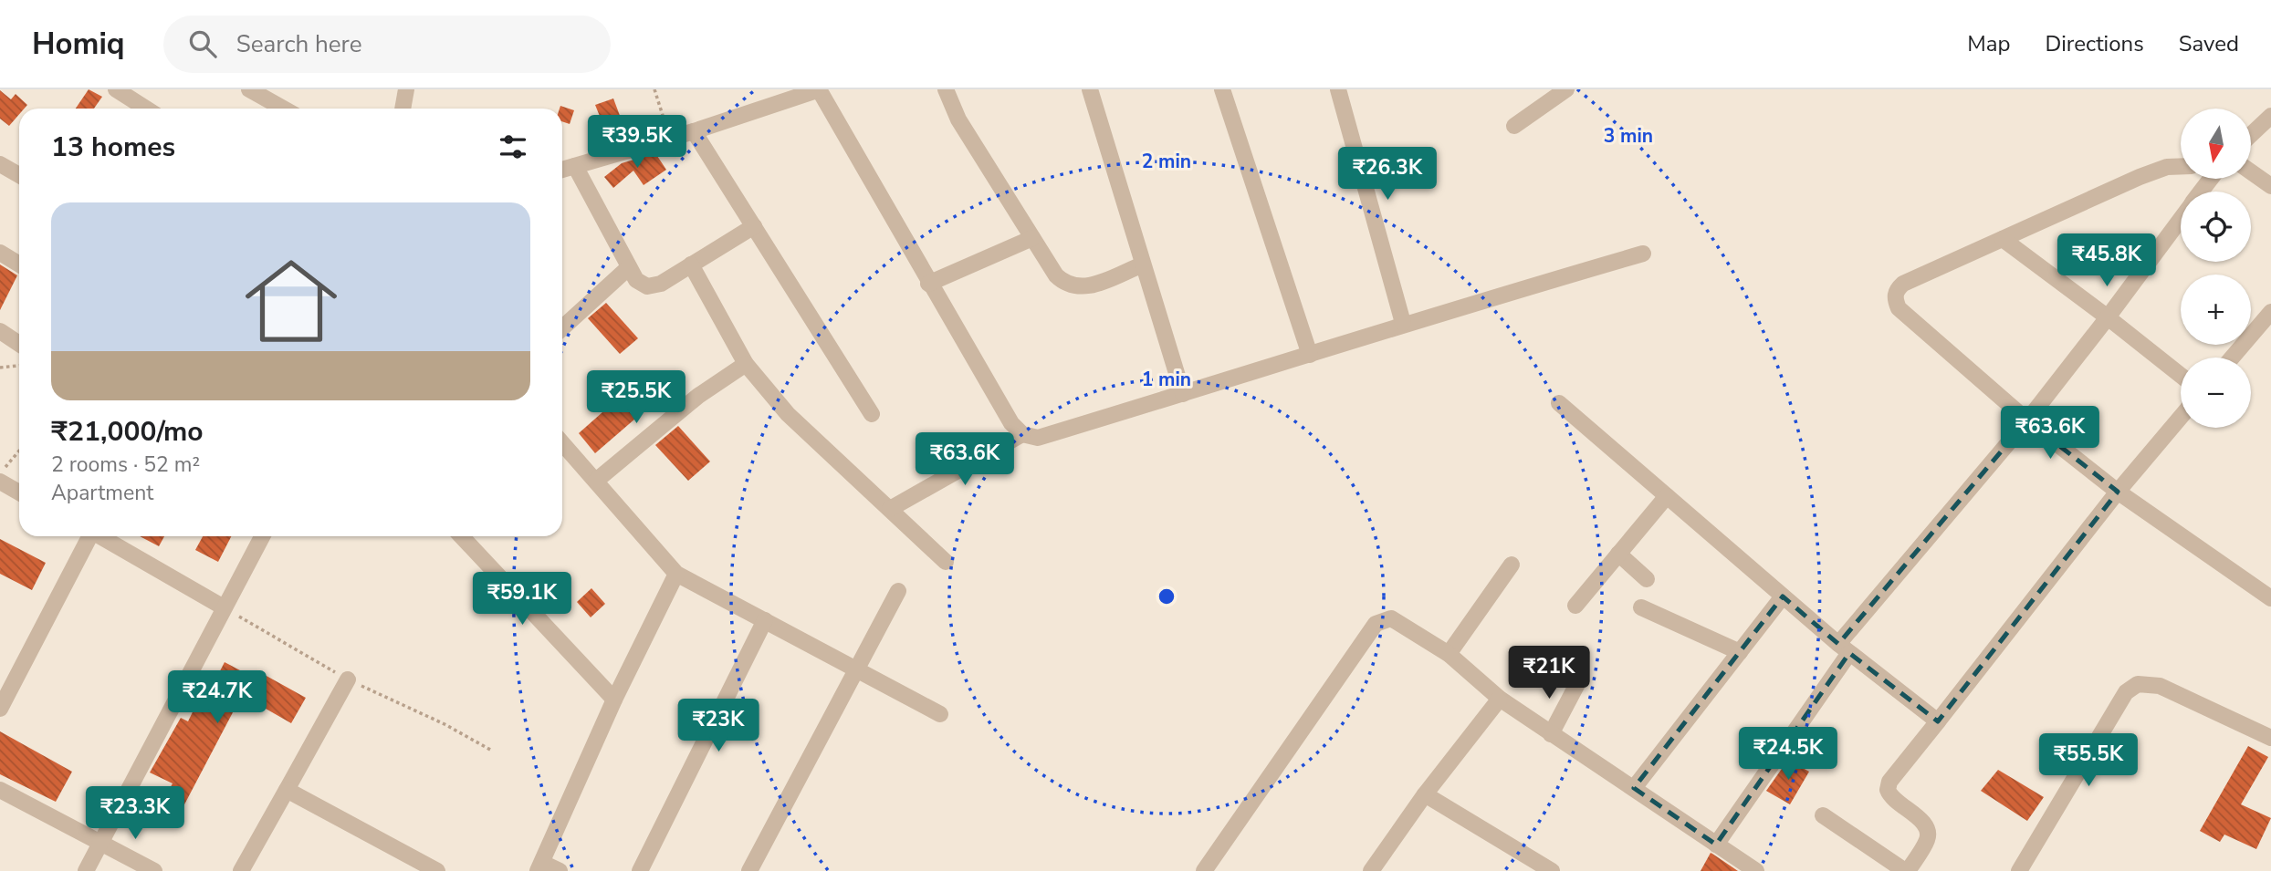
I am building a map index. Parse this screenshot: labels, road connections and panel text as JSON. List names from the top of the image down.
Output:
{
  "north": "bottom",
  "page": {
    "header": "Homiq",
    "search": "Search here",
    "nav": ["Map", "Directions", "Saved"],
    "map_buttons": ["+", "−"],
    "heading": "13 homes",
    "price": [
      "₹39.5K",
      "₹26.3K",
      "₹45.8K",
      "₹25.5K",
      "₹63.6K",
      "₹63.6K",
      "₹59.1K",
      "₹21K",
      "₹24.7K",
      "₹23K",
      "₹24.5K",
      "₹55.5K",
      "₹23.3K"
    ],
    "list": [
      {
        "name": "₹21,000/mo",
        "note": "2 rooms · 52 m² · Apartment"
      }
    ]
  },
  "rings": ["3 min", "2 min", "1 min"]
}
